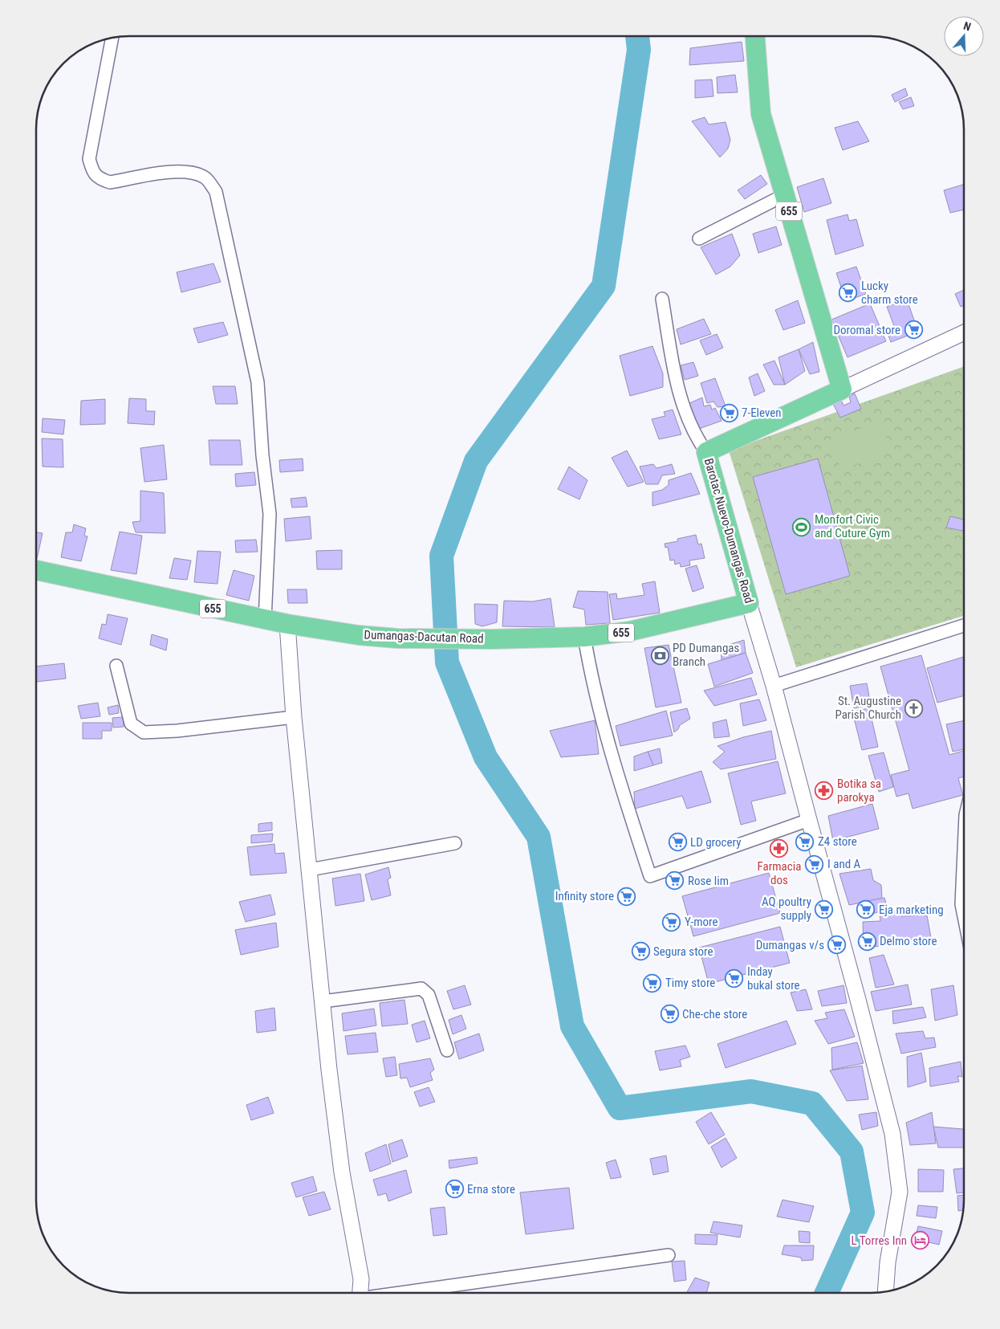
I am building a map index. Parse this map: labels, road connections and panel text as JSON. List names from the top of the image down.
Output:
{
  "streets": {
    "main road": ["655", "Barotac Nuevo-Dumangas Road", "Dumangas-Dacutan Road"]
  },
  "crossings": [
    ["655", "Barotac Nuevo-Dumangas Road"],
    ["Barotac Nuevo-Dumangas Road", "Dumangas-Dacutan Road"]
  ],
  "places": {
    "supermarket": [
      "Lucky charm store",
      "Doromal store",
      "7-Eleven",
      "Z4 store",
      "LD grocery",
      "I and A",
      "Rose lim",
      "Infinity store",
      "AQ poultry supply",
      "Eja marketing",
      "Y-more",
      "Delmo store",
      "Dumangas v/s",
      "Segura store",
      "Inday bukal store",
      "Timy store",
      "Che-che store",
      "Erna store"
    ],
    "sports": ["Monfort Civic and Cuture Gym"],
    "bank": ["PD Dumangas Branch"],
    "church": ["St. Augustine Parish Church"],
    "pharmacy": ["Botika sa parokya", "Farmacia dos"],
    "hotel": ["L Torres Inn"]
  },
  "north": "top"
}
